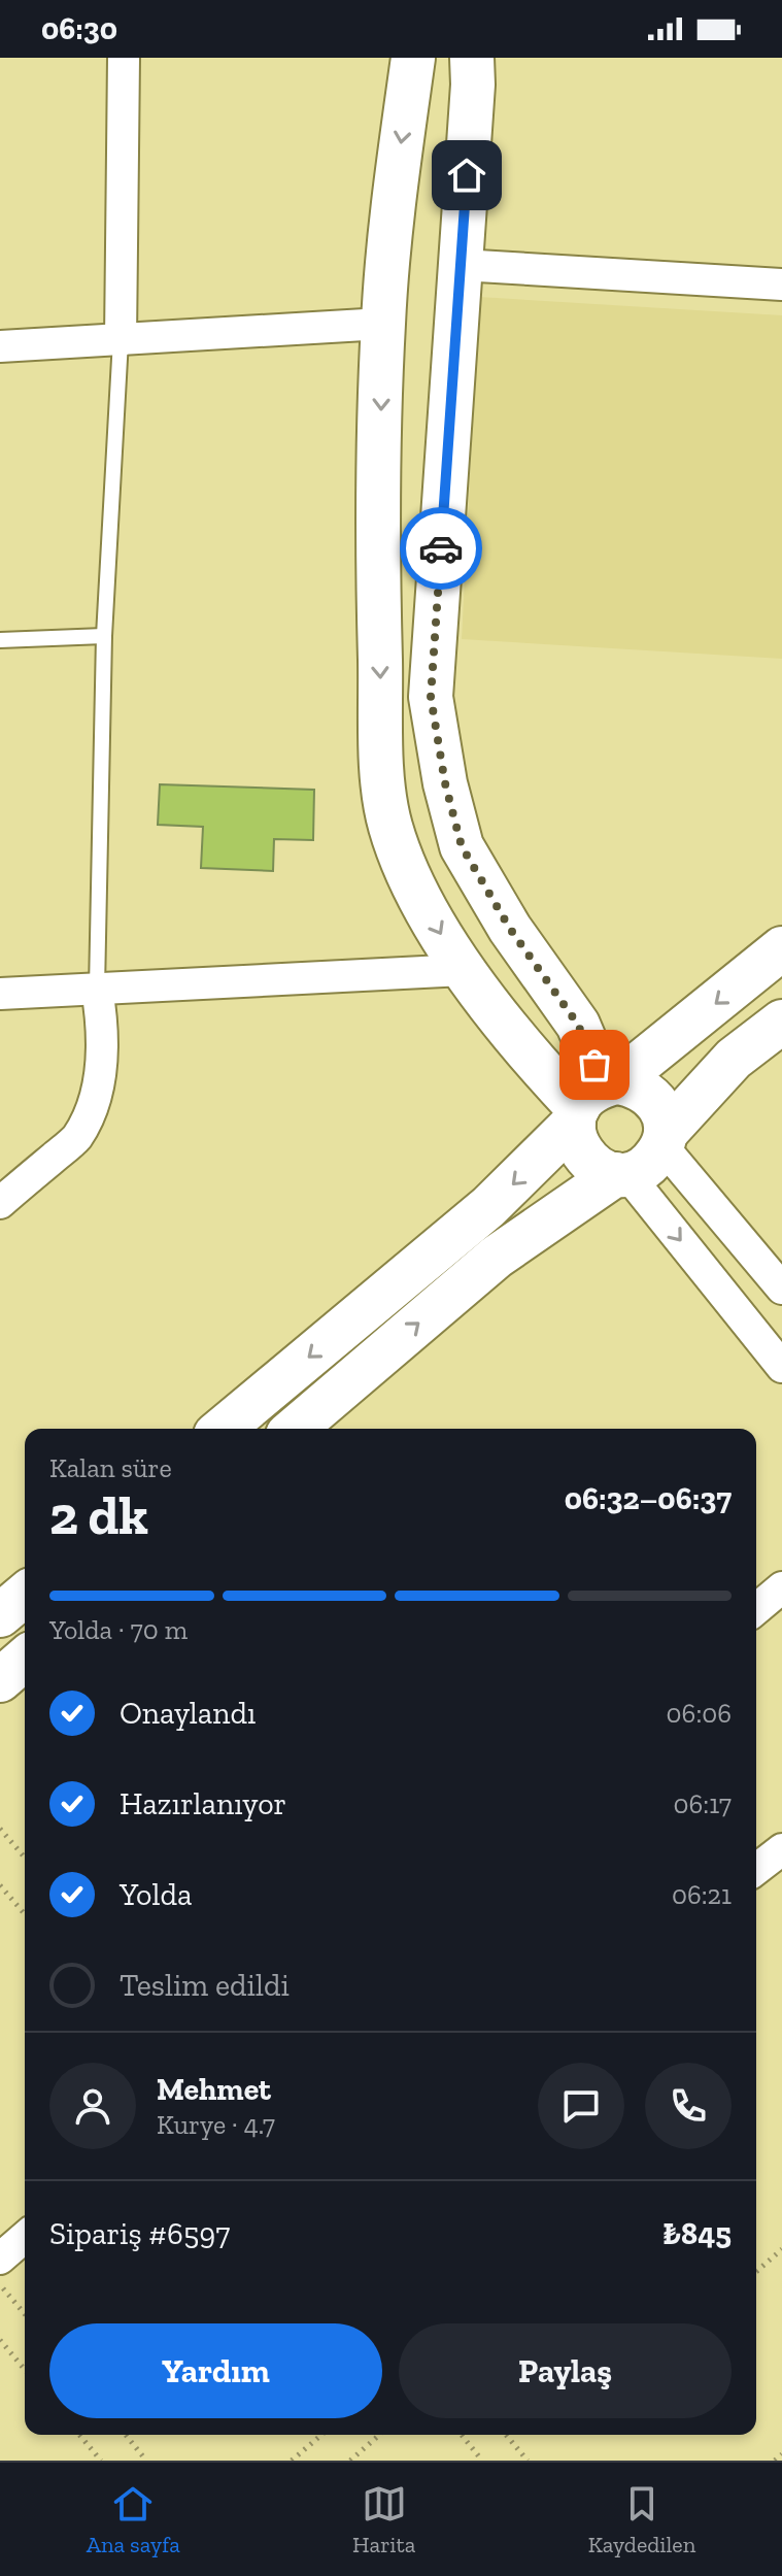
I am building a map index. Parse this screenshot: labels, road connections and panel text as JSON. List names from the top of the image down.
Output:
{
  "page": {
    "status": "06:30",
    "heading": ["2 dk", "Kalan süre", "06:32–06:37"],
    "panel": [
      "Mehmet",
      "Kurye · 4.7",
      "Sipariş #6597",
      "₺845"
    ],
    "bar": "Yolda · 70 m",
    "list": [
      ["Onaylandı", "06:06"],
      ["Hazırlanıyor", "06:17"],
      ["Yolda", "06:21"],
      "Teslim edildi"
    ],
    "buttons": ["Yardım", "Paylaş"],
    "tabs": ["Ana sayfa", "Harita", "Kaydedilen"]
  }
}
